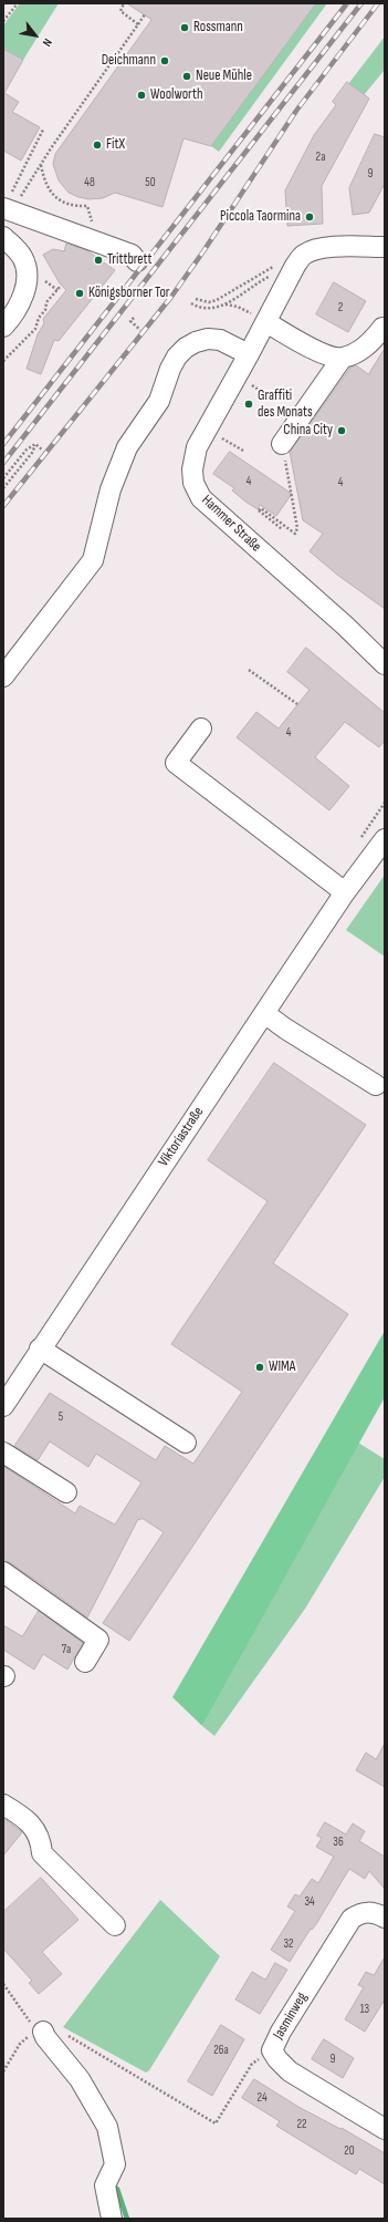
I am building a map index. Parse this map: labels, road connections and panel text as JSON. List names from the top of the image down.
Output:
{
  "streets": {
    "street": ["Hammer Straße", "Viktoriastraße", "Jasminweg"]
  },
  "places": [
    "Rossmann",
    "Deichmann",
    "Neue Mühle",
    "Woolworth",
    "FitX",
    "Piccola Taormina",
    "Trittbrett",
    "Königsborner Tor",
    "Graffiti des Monats",
    "China City",
    "WIMA"
  ],
  "house_numbers": [
    "2a",
    "9",
    "48",
    "50",
    "2",
    "4",
    "4",
    "4",
    "5",
    "7a",
    "36",
    "34",
    "32",
    "13",
    "26a",
    "9",
    "24",
    "22",
    "20"
  ],
  "north": "bottom right"
}
